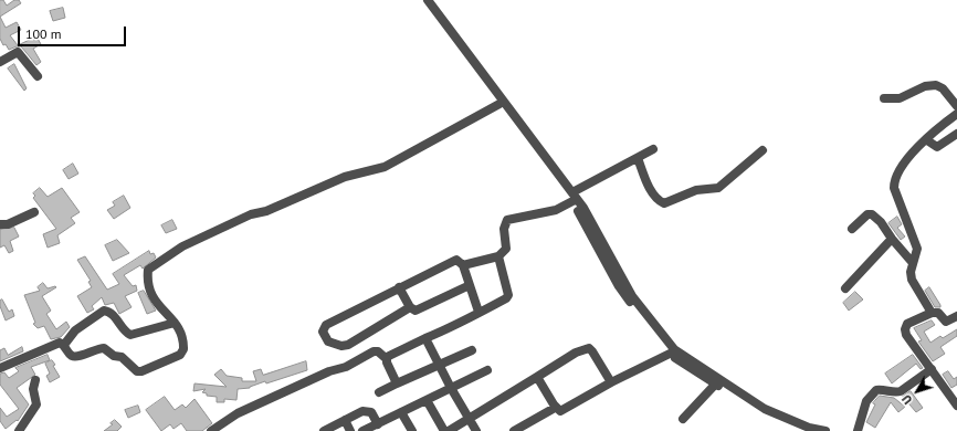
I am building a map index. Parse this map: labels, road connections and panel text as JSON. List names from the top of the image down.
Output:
{
  "scale_bar": "100 m",
  "north": "bottom left"
}
